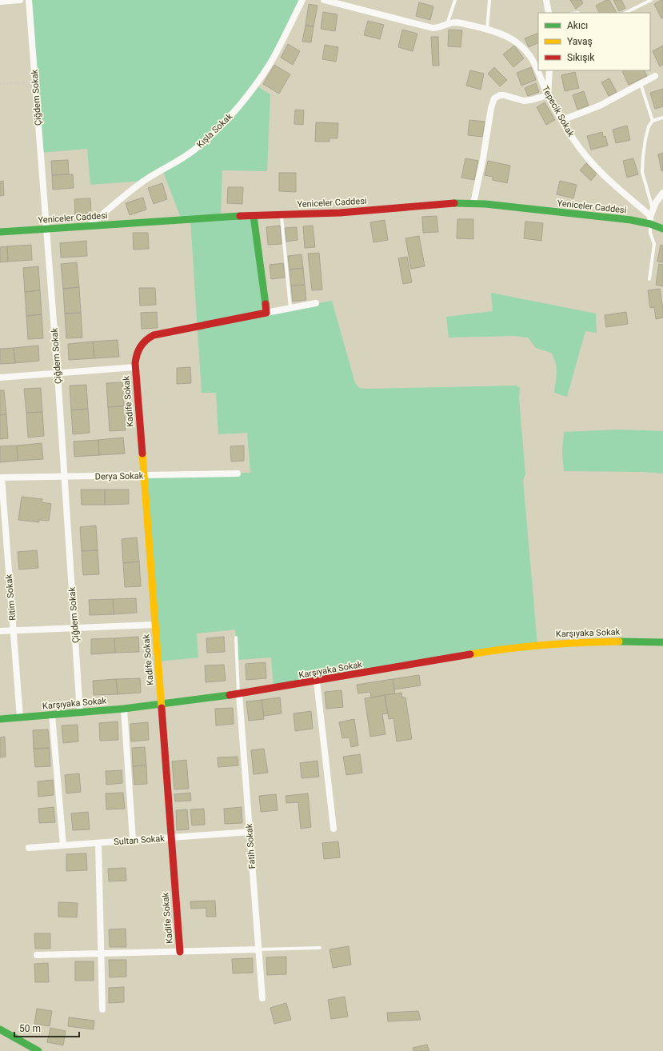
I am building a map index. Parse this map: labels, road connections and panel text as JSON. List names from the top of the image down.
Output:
{
  "streets": {
    "street": [
      "Çiğdem Sokak",
      "Tepecik Sokak",
      "Kışla Sokak",
      "Yeniceler Caddesi",
      "Kadife Sokak",
      "Derya Sokak",
      "Ritim Sokak",
      "Karşıyaka Sokak",
      "Sultan Sokak",
      "Fatih Sokak"
    ]
  },
  "crossings": [
    ["Çiğdem Sokak", "Yeniceler Caddesi"],
    ["Çiğdem Sokak", "Derya Sokak"],
    ["Çiğdem Sokak", "Karşıyaka Sokak"],
    ["Tepecik Sokak", "Yeniceler Caddesi"],
    ["Kışla Sokak", "Yeniceler Caddesi"],
    ["Kadife Sokak", "Derya Sokak"],
    ["Kadife Sokak", "Karşıyaka Sokak"],
    ["Kadife Sokak", "Sultan Sokak"],
    ["Derya Sokak", "Ritim Sokak"],
    ["Ritim Sokak", "Karşıyaka Sokak"],
    ["Karşıyaka Sokak", "Fatih Sokak"],
    ["Sultan Sokak", "Fatih Sokak"]
  ],
  "legend": ["Akıcı", "Yavaş", "Sıkışık"],
  "scale_bar": "50 m"
}
